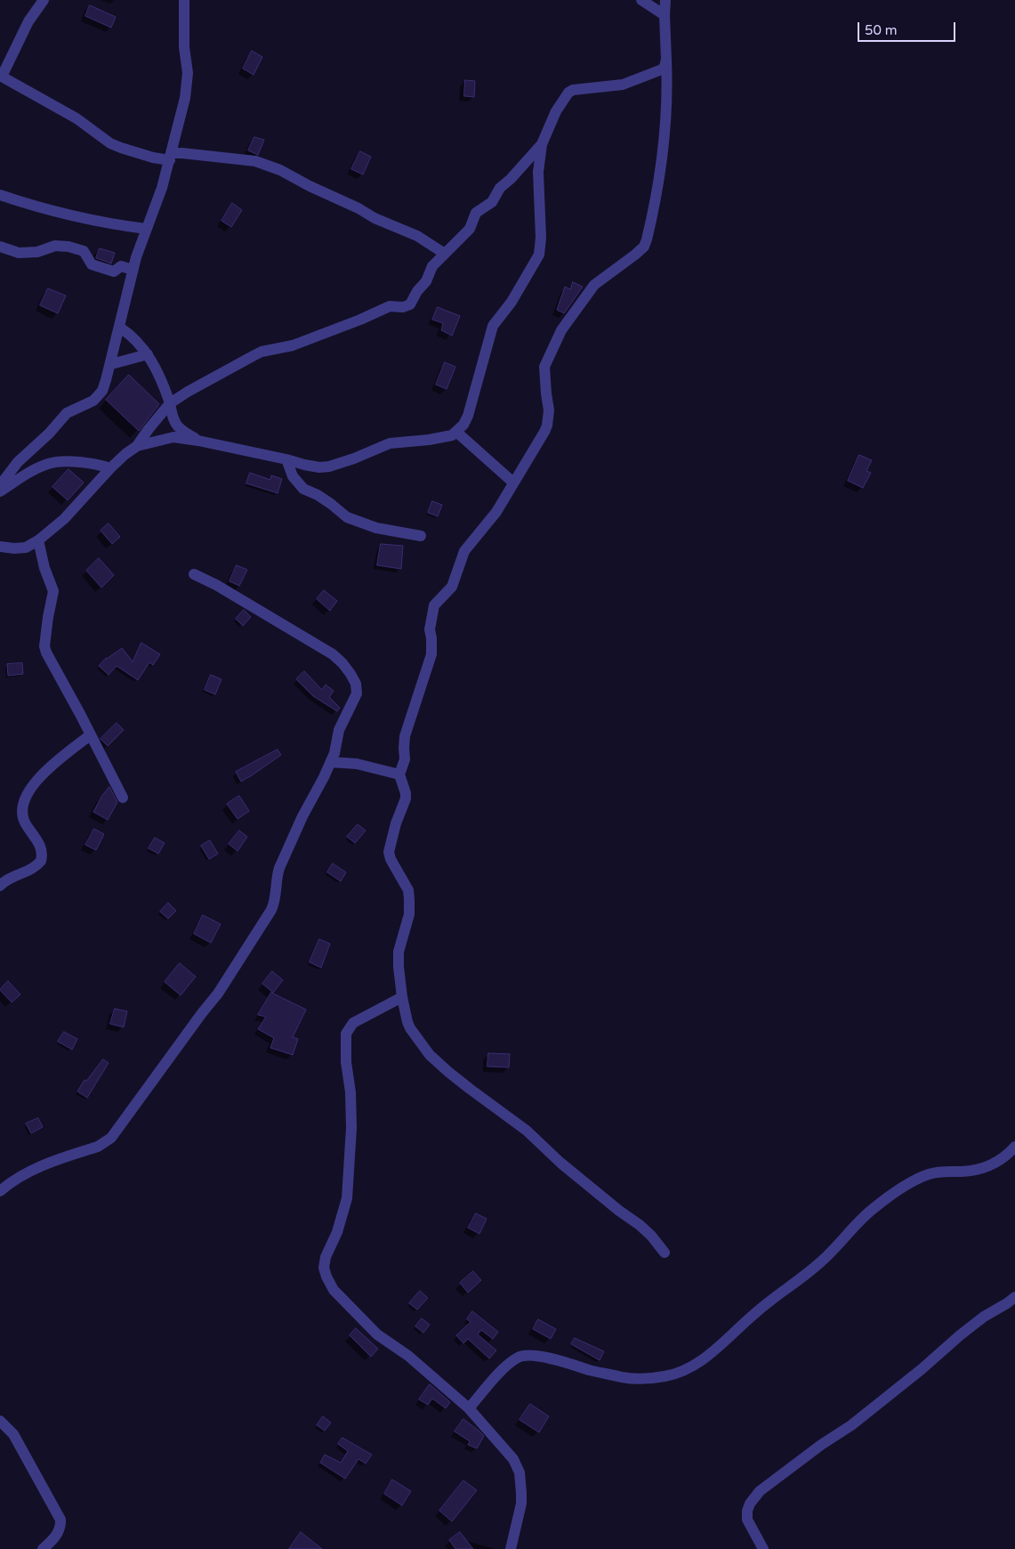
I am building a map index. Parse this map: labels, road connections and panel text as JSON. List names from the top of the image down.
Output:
{
  "scale_bar": "50 m"
}
